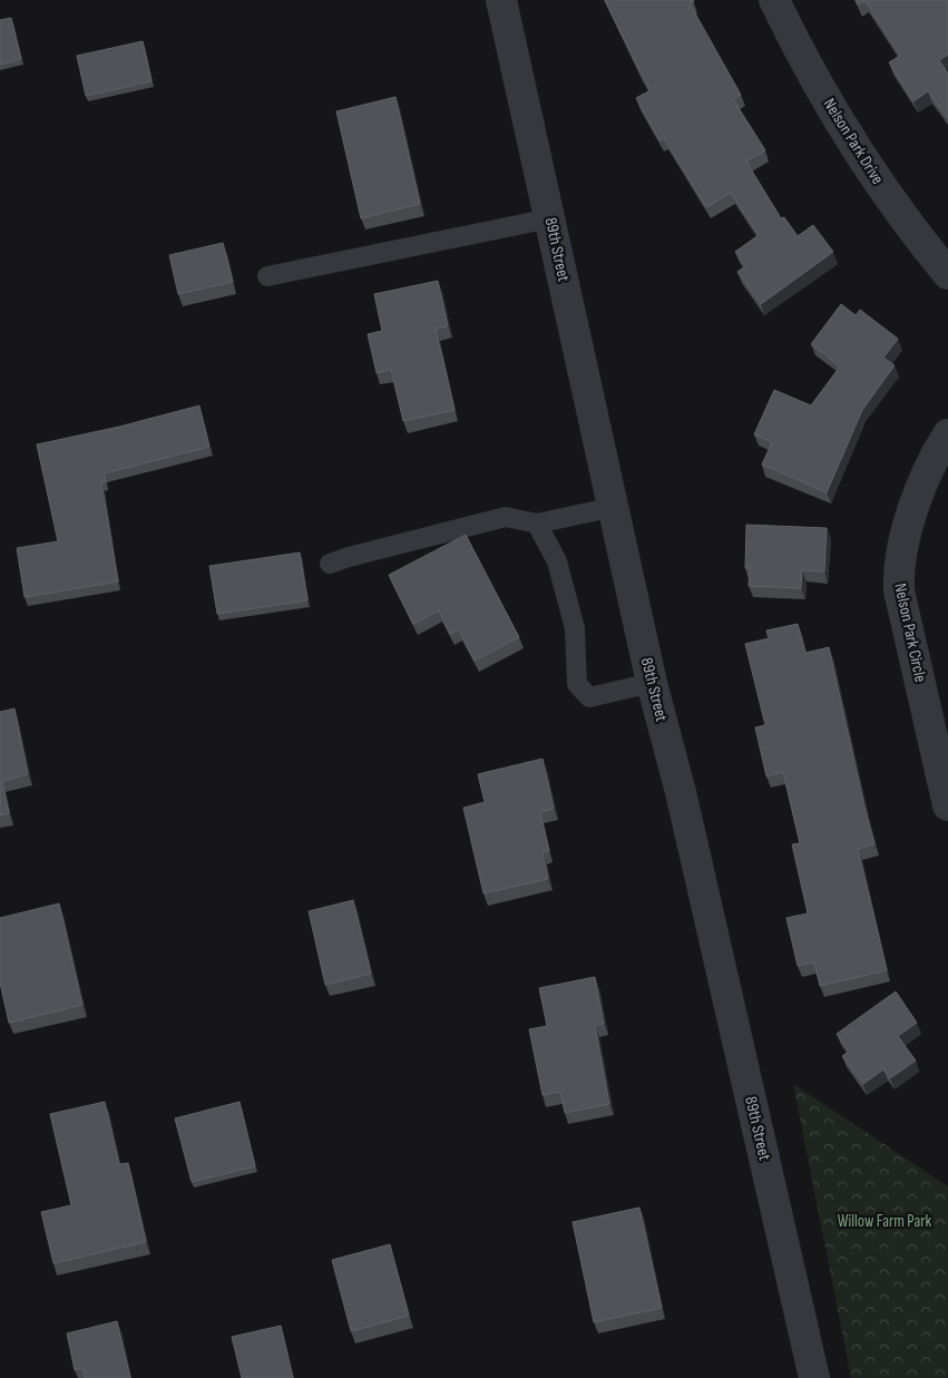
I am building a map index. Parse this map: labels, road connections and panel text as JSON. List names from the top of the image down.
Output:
{
  "streets": {
    "street": ["Nelson Park Drive", "89th Street", "Nelson Park Circle"]
  },
  "parks": ["Willow Farm Park"]
}
